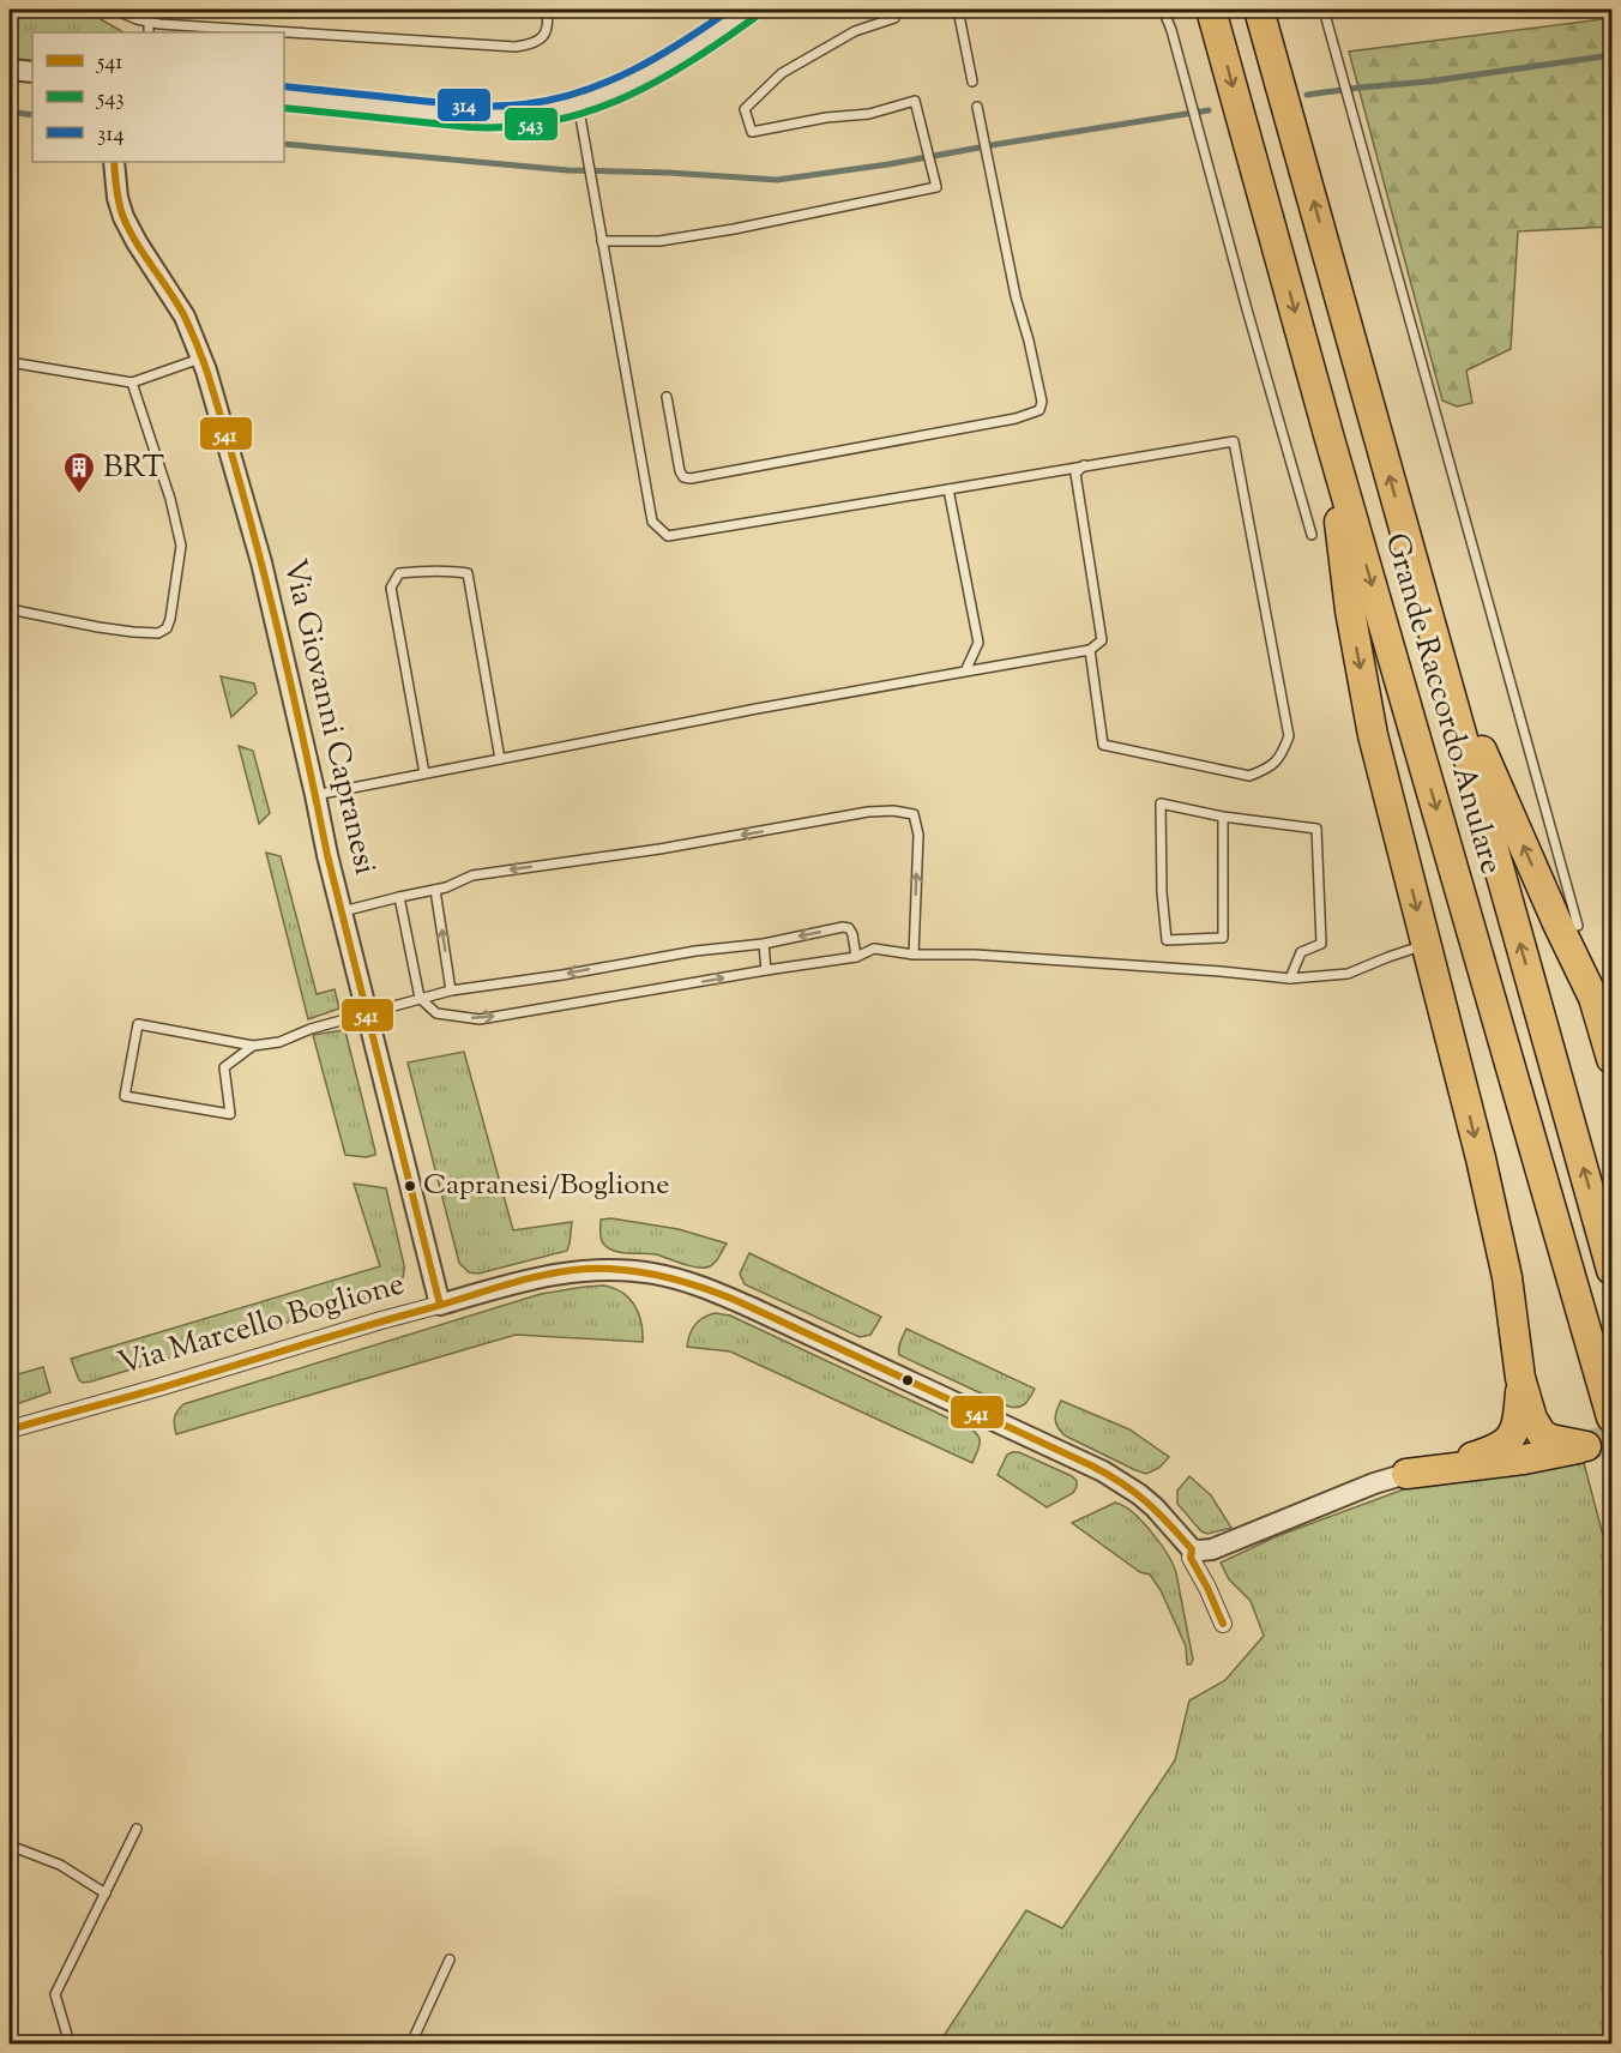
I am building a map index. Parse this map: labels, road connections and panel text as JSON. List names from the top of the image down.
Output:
{
  "streets": {
    "highway": ["Grande Raccordo Anulare"],
    "street": ["Via Giovanni Capranesi", "Via Marcello Boglione"]
  },
  "crossings": [
    ["Via Giovanni Capranesi", "Via Marcello Boglione"]
  ],
  "places": {
    "building": ["BRT"],
    "other": ["Capranesi/Boglione"]
  },
  "lines": ["transit line 314", "transit line 543", "transit line 541"],
  "legend": ["541", "543", "314"]
}
